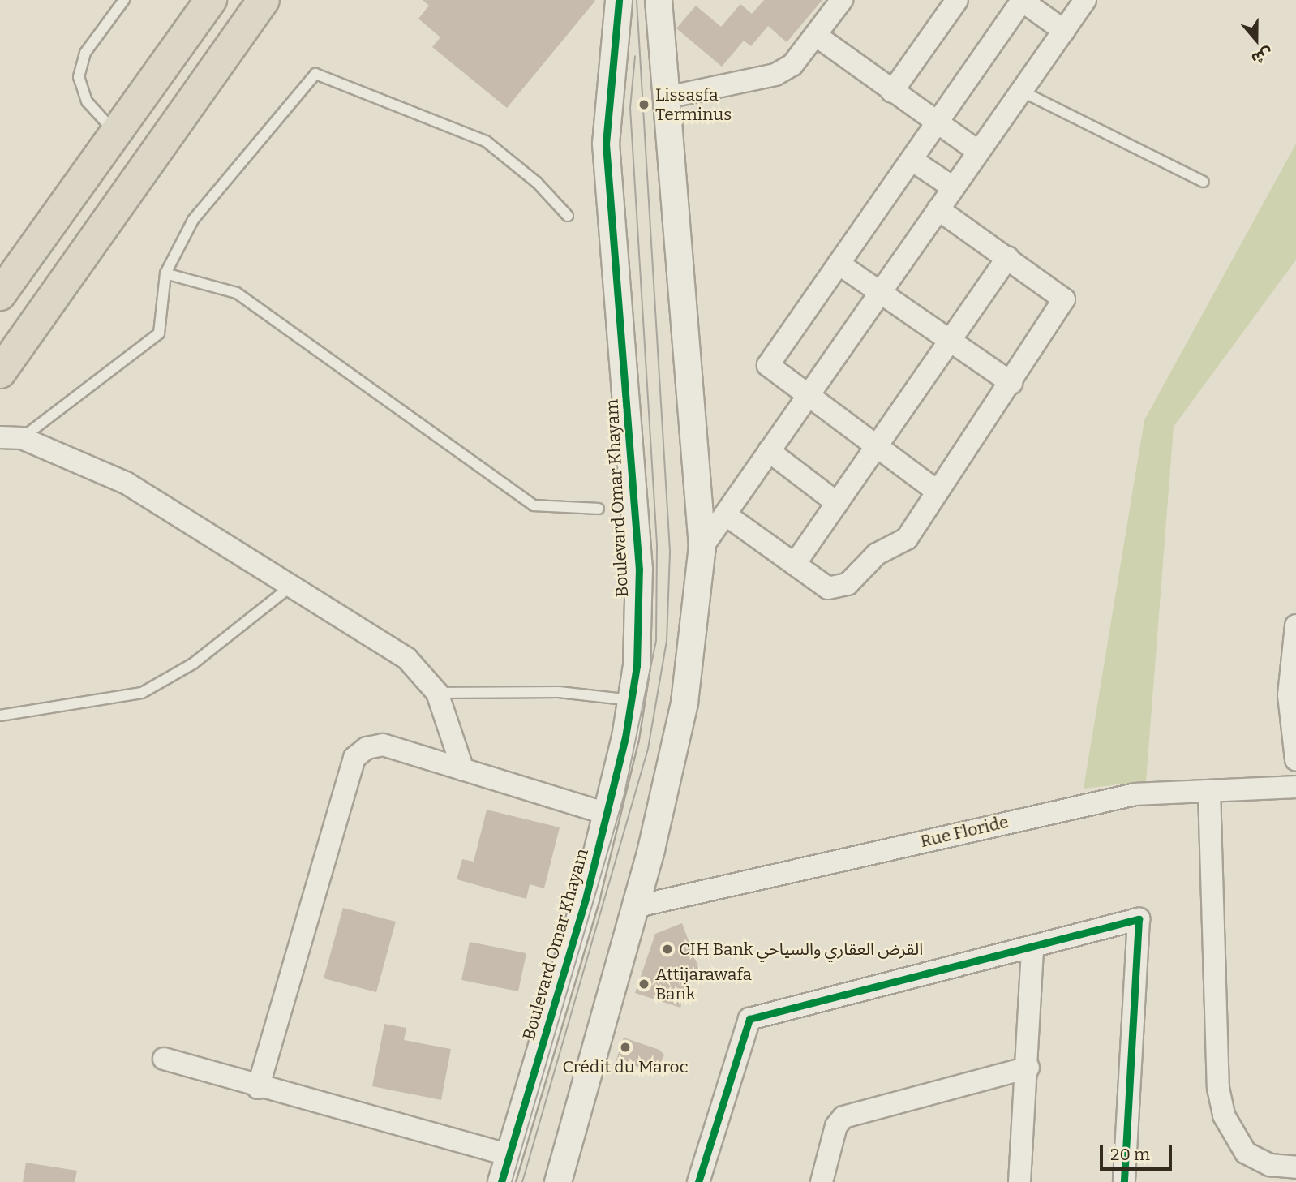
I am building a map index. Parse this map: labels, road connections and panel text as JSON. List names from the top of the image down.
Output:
{
  "streets": {
    "street": ["Boulevard Omar Khayam", "Rue Floride"]
  },
  "places": [
    "Lissasfa Terminus",
    "CIH Bank القرض العقاري والسياحي",
    "Attijarawafa Bank",
    "Crédit du Maroc"
  ],
  "scale_bar": "20 m",
  "north": "bottom"
}
